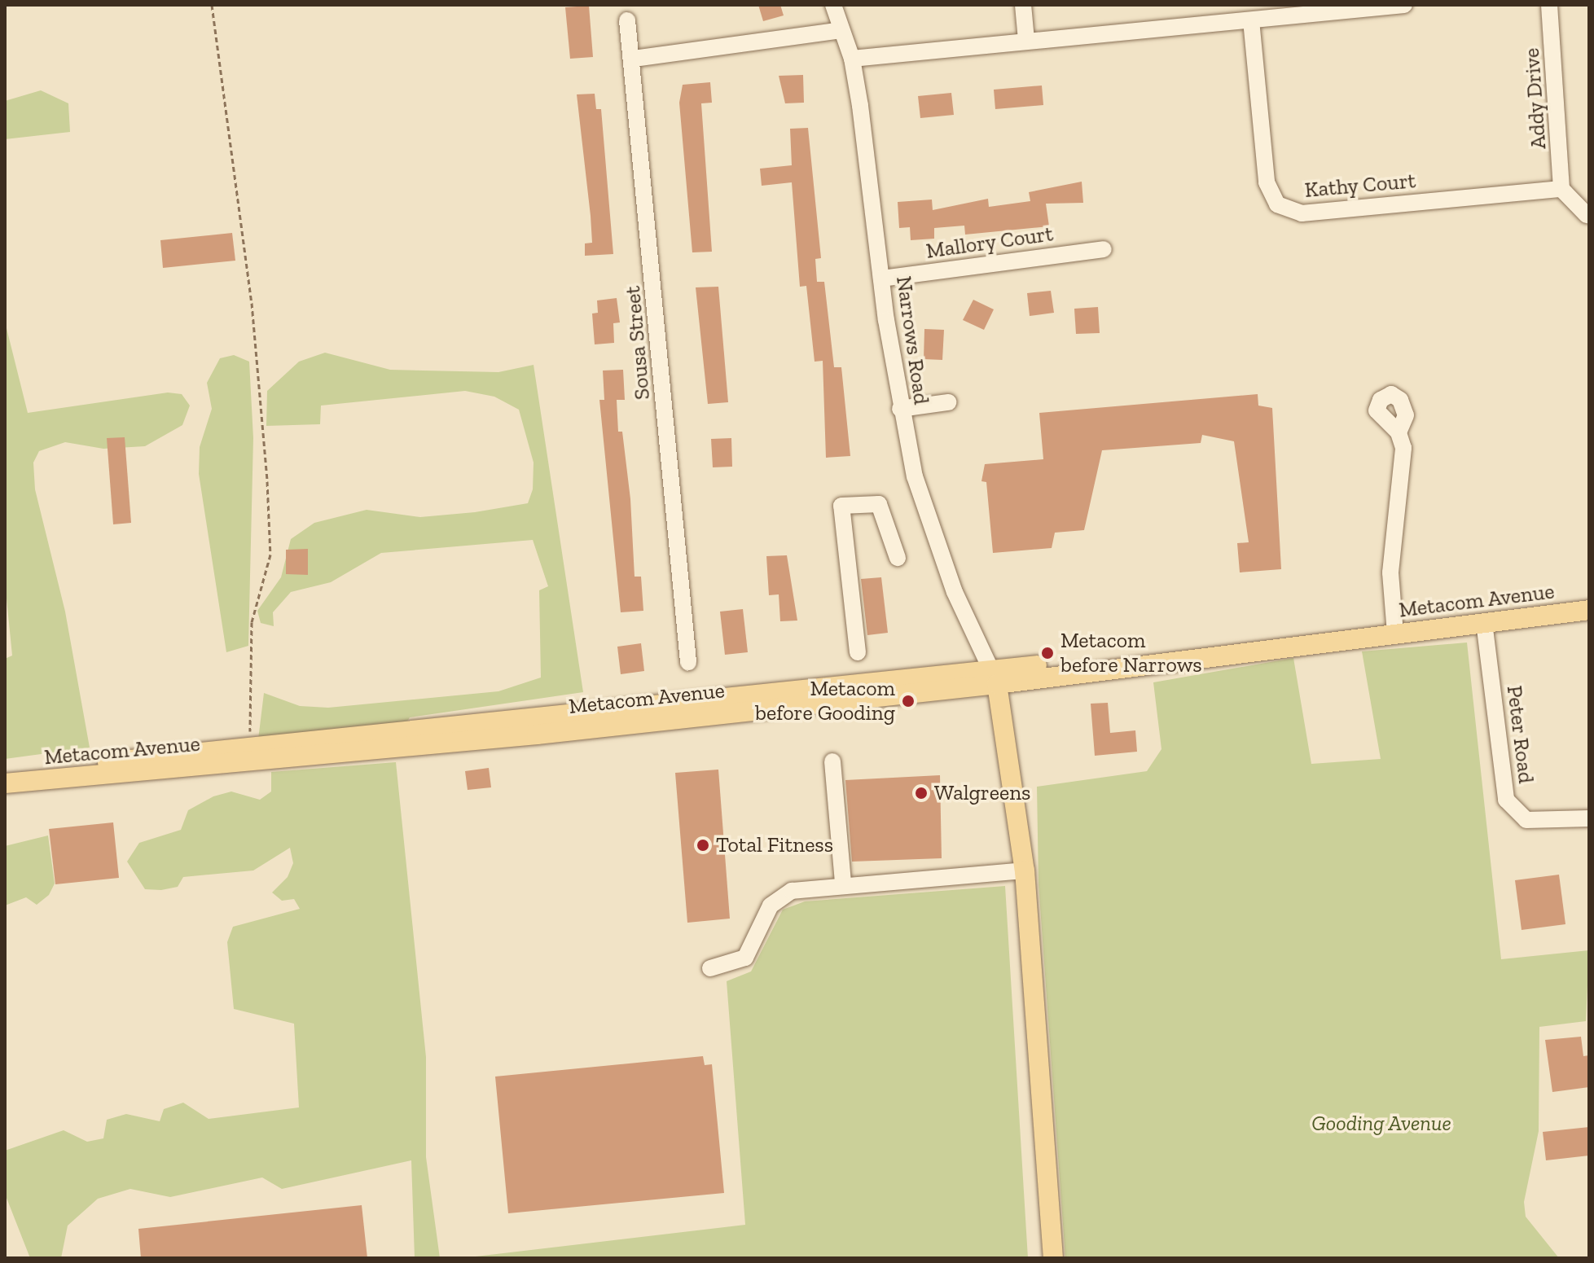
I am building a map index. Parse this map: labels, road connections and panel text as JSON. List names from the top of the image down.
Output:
{
  "streets": {
    "main road": ["Metacom Avenue"],
    "street": [
      "Addy Drive",
      "Kathy Court",
      "Mallory Court",
      "Narrows Road",
      "Sousa Street",
      "Peter Road"
    ]
  },
  "crossings": [
    ["Addy Drive", "Kathy Court"],
    ["Mallory Court", "Narrows Road"],
    ["Narrows Road", "Metacom Avenue"],
    ["Metacom Avenue", "Peter Road"]
  ],
  "parks": ["Gooding Avenue"],
  "places": [
    "Metacom before Narrows",
    "Metacom before Gooding",
    "Walgreens",
    "Total Fitness"
  ]
}
